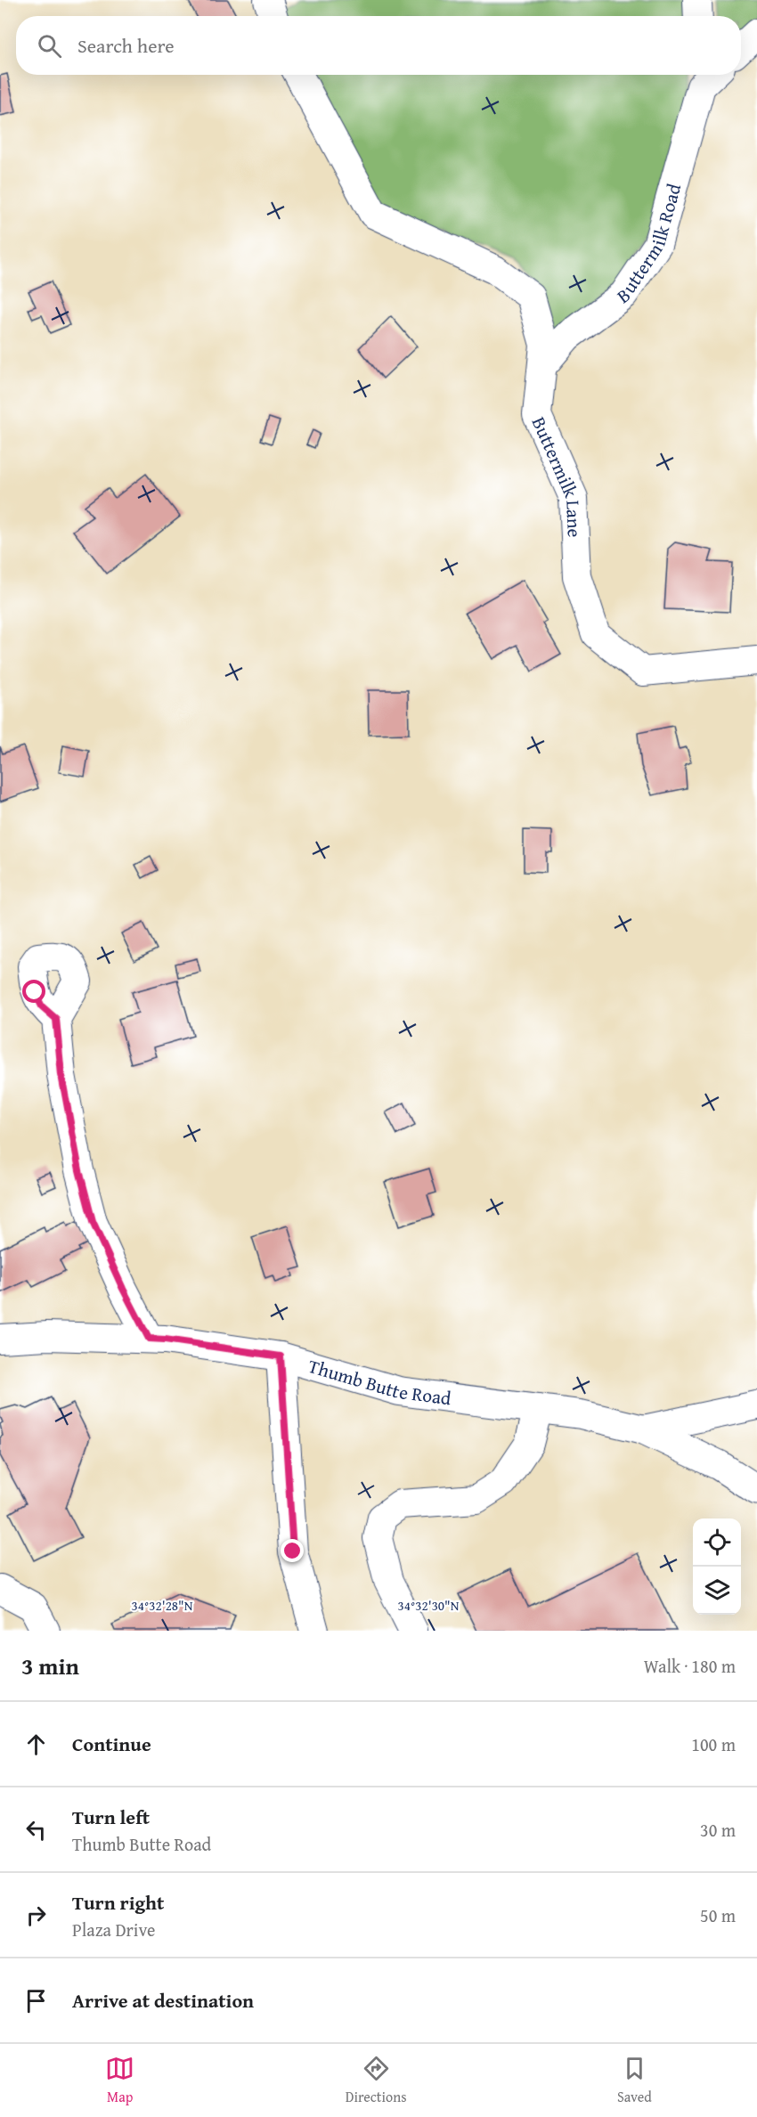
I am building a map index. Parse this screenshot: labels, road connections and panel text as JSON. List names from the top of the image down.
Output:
{
  "streets": {
    "street": ["Buttermilk Road", "Buttermilk Lane", "Thumb Butte Road"]
  },
  "crossings": [
    ["Buttermilk Road", "Buttermilk Lane"]
  ],
  "page": {
    "search": "Search here",
    "heading": ["3 min", "Walk · 180 m"],
    "list": [
      ["Continue", "100 m"],
      ["Turn left", "Thumb Butte Road", "30 m"],
      ["Turn right", "Plaza Drive", "50 m"],
      "Arrive at destination"
    ],
    "nav": ["Map", "Directions", "Saved"]
  },
  "coordinates": ["34°32'28\"N", "34°32'30\"N"]
}
